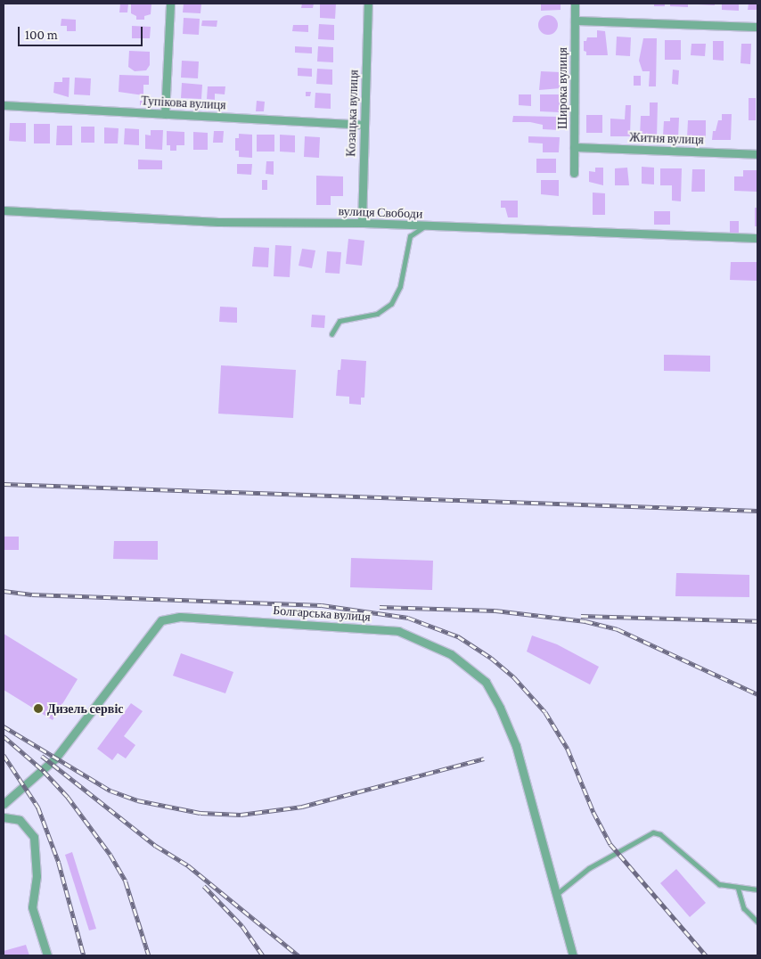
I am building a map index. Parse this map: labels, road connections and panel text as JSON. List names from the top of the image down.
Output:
{
  "streets": {
    "street": [
      "Широка вулиця",
      "Тупікова вулиця",
      "Козацька вулиця",
      "Житня вулиця",
      "вулиця Свободи",
      "Болгарська вулиця"
    ]
  },
  "crossings": [
    ["Широка вулиця", "Житня вулиця"],
    ["Тупікова вулиця", "Козацька вулиця"],
    ["Козацька вулиця", "вулиця Свободи"]
  ],
  "places": ["Дизель сервіс"],
  "scale_bar": "100 m"
}
